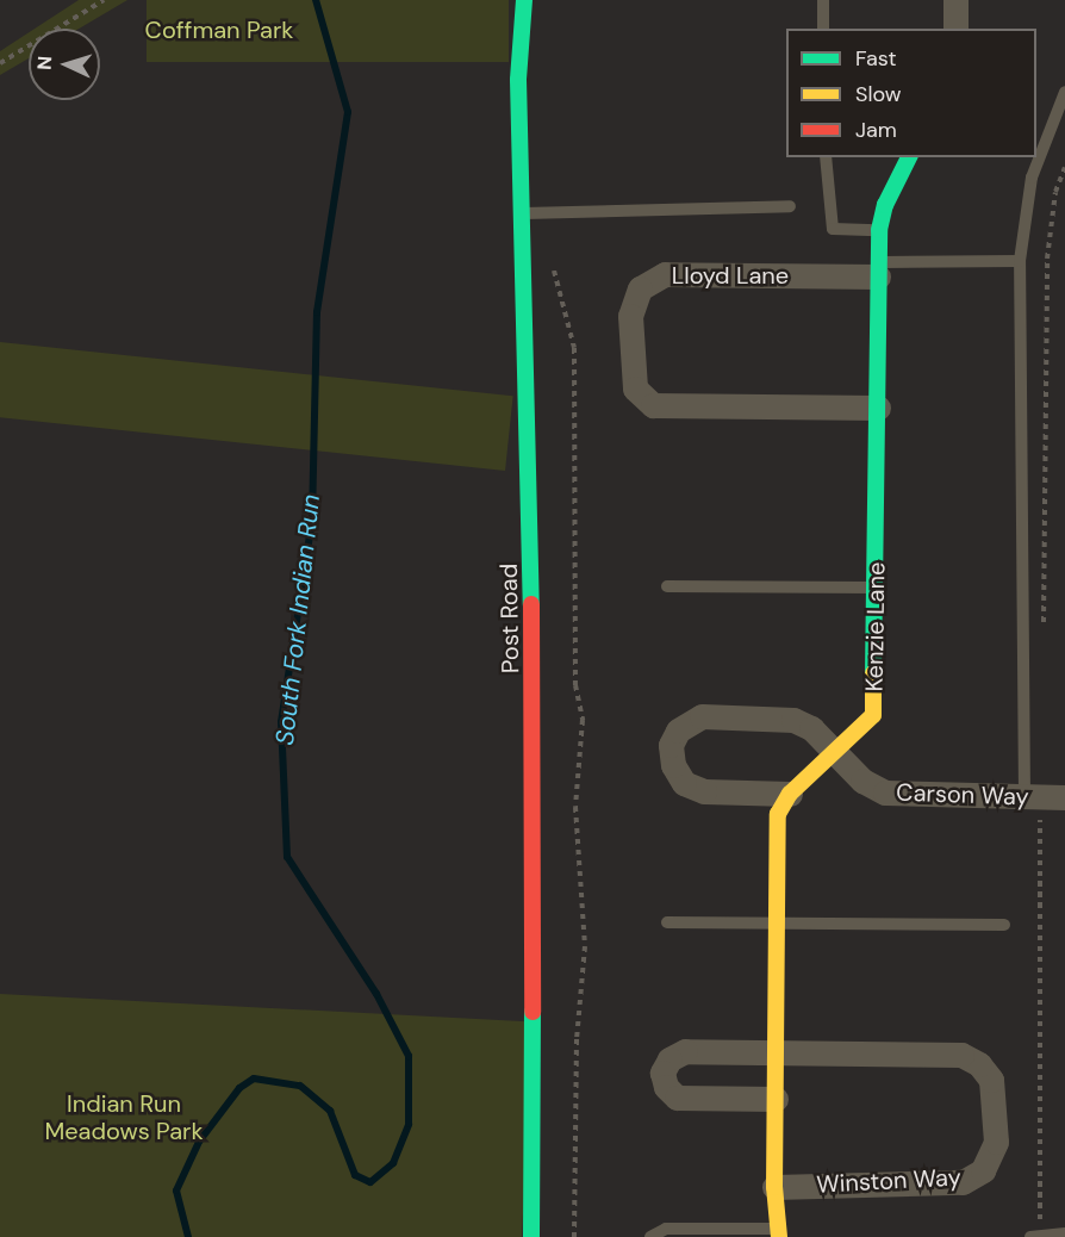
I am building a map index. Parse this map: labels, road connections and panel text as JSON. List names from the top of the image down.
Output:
{
  "streets": {
    "street": [
      "Lloyd Lane",
      "Post Road",
      "Kenzie Lane",
      "Carson Way",
      "Winston Way"
    ]
  },
  "crossings": [
    ["Lloyd Lane", "Kenzie Lane"],
    ["Kenzie Lane", "Carson Way"],
    ["Kenzie Lane", "Winston Way"]
  ],
  "water": ["South Fork Indian Run"],
  "parks": ["Coffman Park", "Indian Run Meadows Park"],
  "legend": ["Fast", "Slow", "Jam"],
  "north": "left"
}
